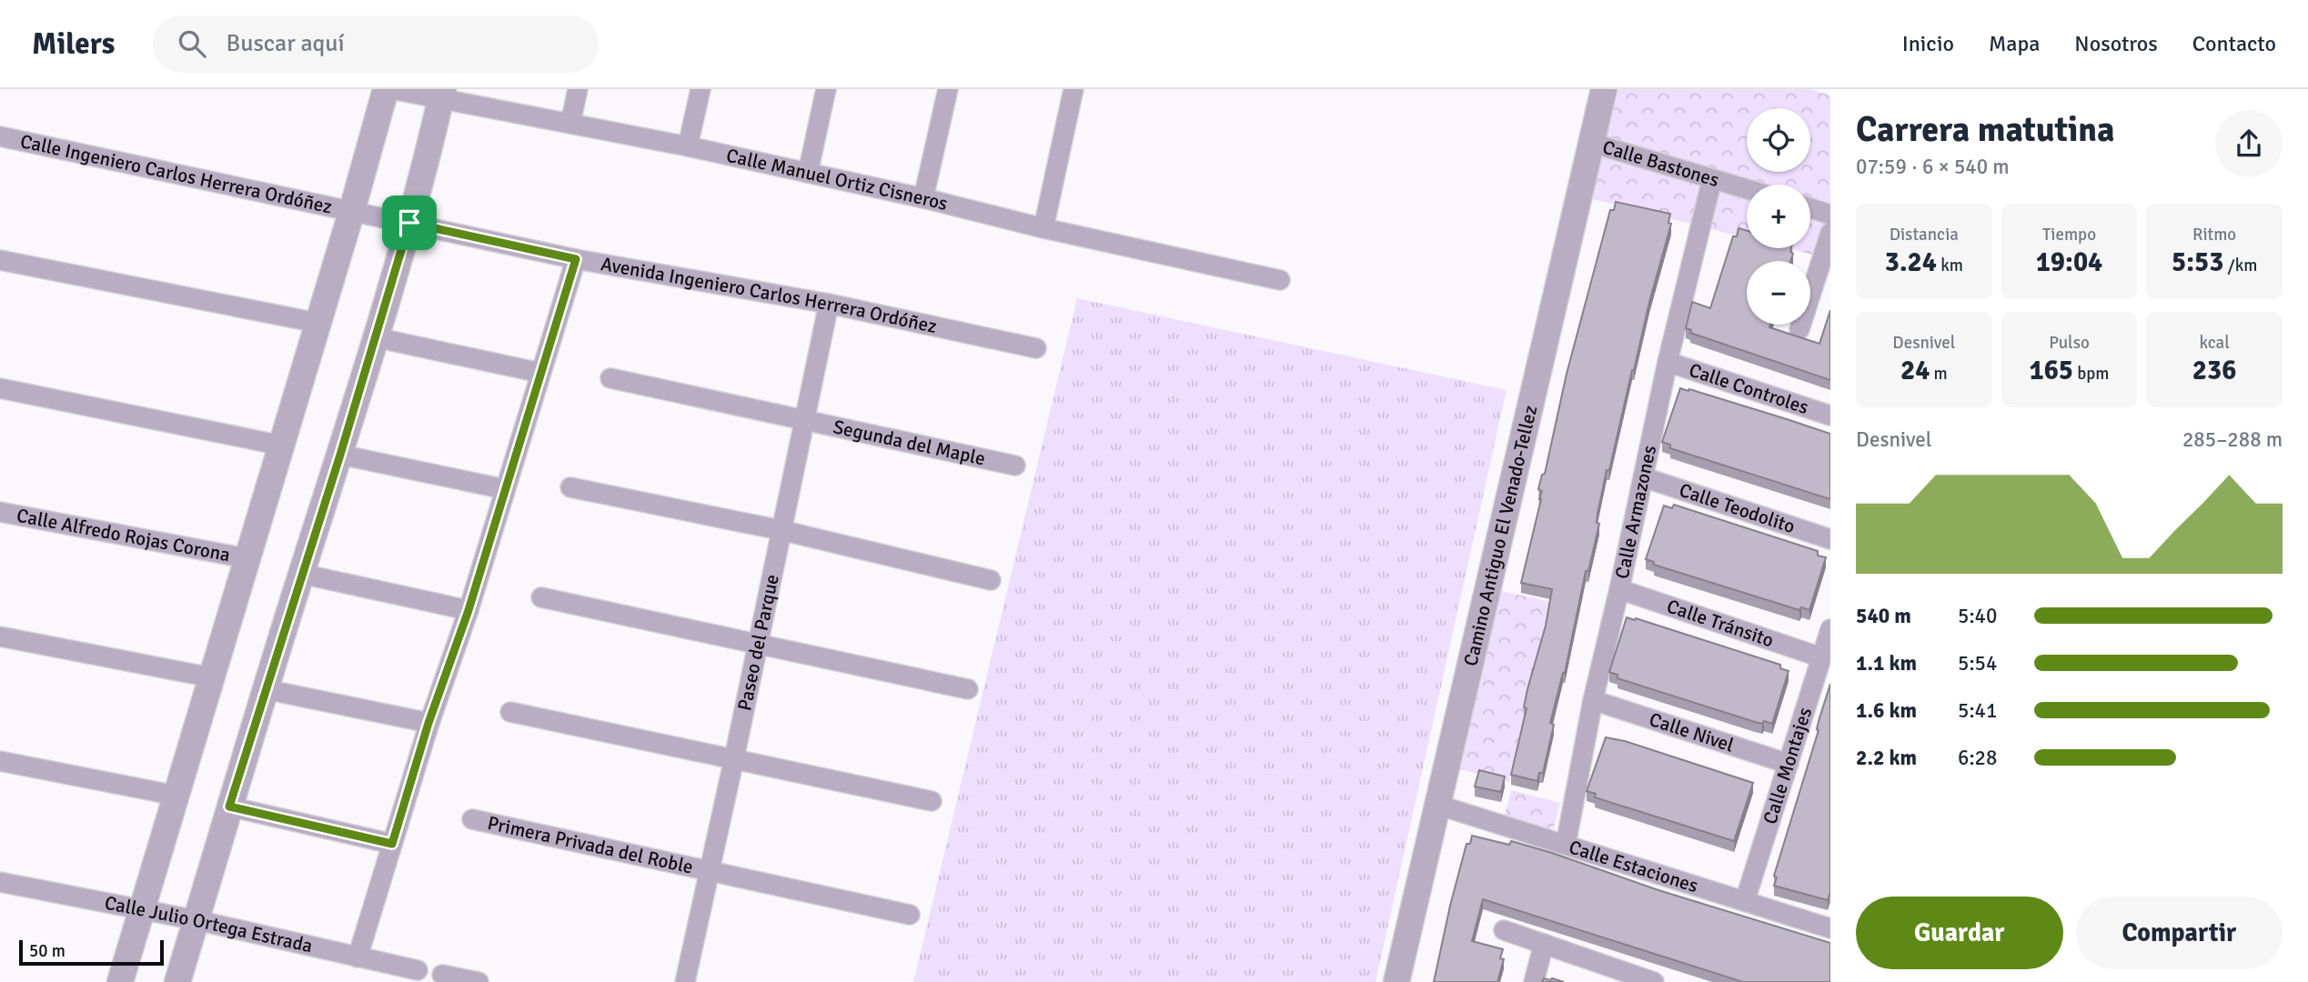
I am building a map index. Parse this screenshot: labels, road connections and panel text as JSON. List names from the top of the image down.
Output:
{
  "streets": {
    "street": [
      "Calle Bastones",
      "Calle Ingeniero Carlos Herrera Ordóñez",
      "Calle Manuel Ortiz Cisneros",
      "Avenida Ingeniero Carlos Herrera Ordóñez",
      "Calle Controles",
      "Segunda del Maple",
      "Calle Teodolito",
      "Calle Armazones",
      "Calle Alfredo Rojas Corona",
      "Camino Antiguo El Venado-Tellez",
      "Calle Tránsito",
      "Paseo del Parque",
      "Calle Nivel",
      "Calle Montajes",
      "Primera Privada del Roble",
      "Calle Estaciones",
      "Calle Julio Ortega Estrada"
    ]
  },
  "crossings": [
    ["Calle Bastones", "Calle Armazones"],
    ["Calle Bastones", "Camino Antiguo El Venado-Tellez"],
    ["Calle Ingeniero Carlos Herrera Ordóñez", "Avenida Ingeniero Carlos Herrera Ordóñez"],
    ["Avenida Ingeniero Carlos Herrera Ordóñez", "Paseo del Parque"],
    ["Calle Controles", "Calle Armazones"],
    ["Segunda del Maple", "Paseo del Parque"],
    ["Calle Teodolito", "Calle Armazones"],
    ["Calle Armazones", "Calle Tránsito"],
    ["Calle Armazones", "Calle Nivel"],
    ["Calle Armazones", "Calle Estaciones"],
    ["Camino Antiguo El Venado-Tellez", "Calle Estaciones"],
    ["Calle Tránsito", "Calle Montajes"],
    ["Paseo del Parque", "Primera Privada del Roble"],
    ["Calle Nivel", "Calle Montajes"],
    ["Calle Montajes", "Calle Estaciones"]
  ],
  "scale_bar": "50 m",
  "page": {
    "header": "Milers",
    "search": "Buscar aquí",
    "nav": [
      "Inicio",
      "Mapa",
      "Nosotros",
      "Contacto"
    ],
    "heading": ["Carrera matutina", "07:59 · 6 × 540 m"],
    "map_buttons": ["+", "−"],
    "stats": [
      ["Distancia", "3.24 km"],
      ["Tiempo", "19:04"],
      ["Ritmo", "5:53 /km"],
      ["Desnivel", "24 m"],
      ["Pulso", "165 bpm"],
      ["kcal", "236"]
    ],
    "chart": ["Desnivel", "285–288 m"],
    "list": [
      {
        "name": "540 m",
        "note": "5:40"
      },
      {
        "name": "1.1 km",
        "note": "5:54"
      },
      {
        "name": "1.6 km",
        "note": "5:41"
      },
      {
        "name": "2.2 km",
        "note": "6:28"
      }
    ],
    "buttons": ["Guardar", "Compartir"],
    "scale": "50 m"
  }
}
